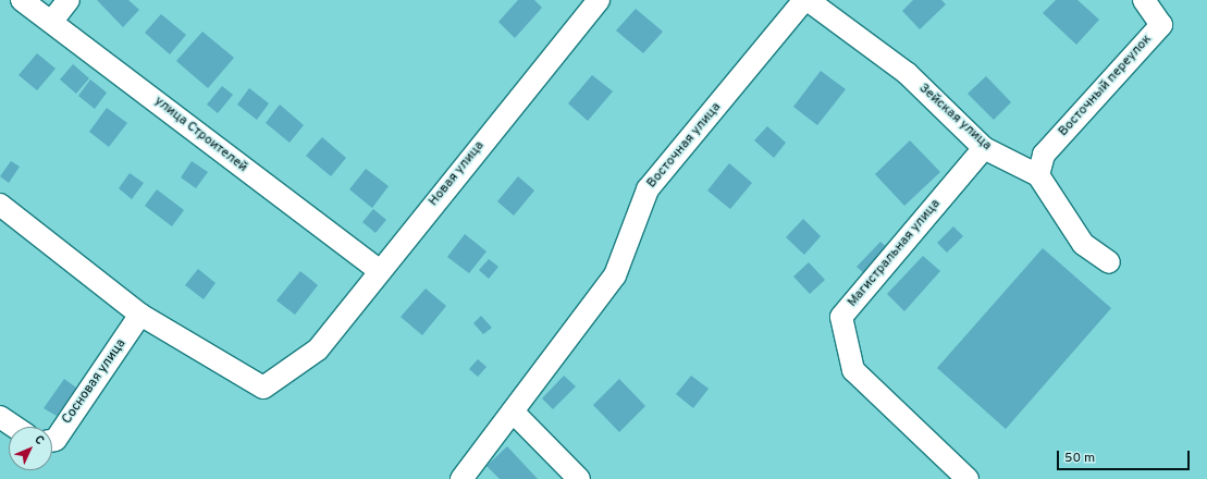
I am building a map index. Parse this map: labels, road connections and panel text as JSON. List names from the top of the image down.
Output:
{
  "streets": {
    "street": [
      "Восточный переулок",
      "Зейская улица",
      "улица Строителей",
      "Восточная улица",
      "Новая улица",
      "Магистральная улица",
      "Сосновая улица"
    ]
  },
  "crossings": [
    ["Восточный переулок", "Зейская улица"],
    ["Зейская улица", "Восточная улица"],
    ["Зейская улица", "Магистральная улица"],
    ["улица Строителей", "Новая улица"],
    ["Новая улица", "Сосновая улица"]
  ],
  "scale_bar": "50 m",
  "north": "top right"
}
